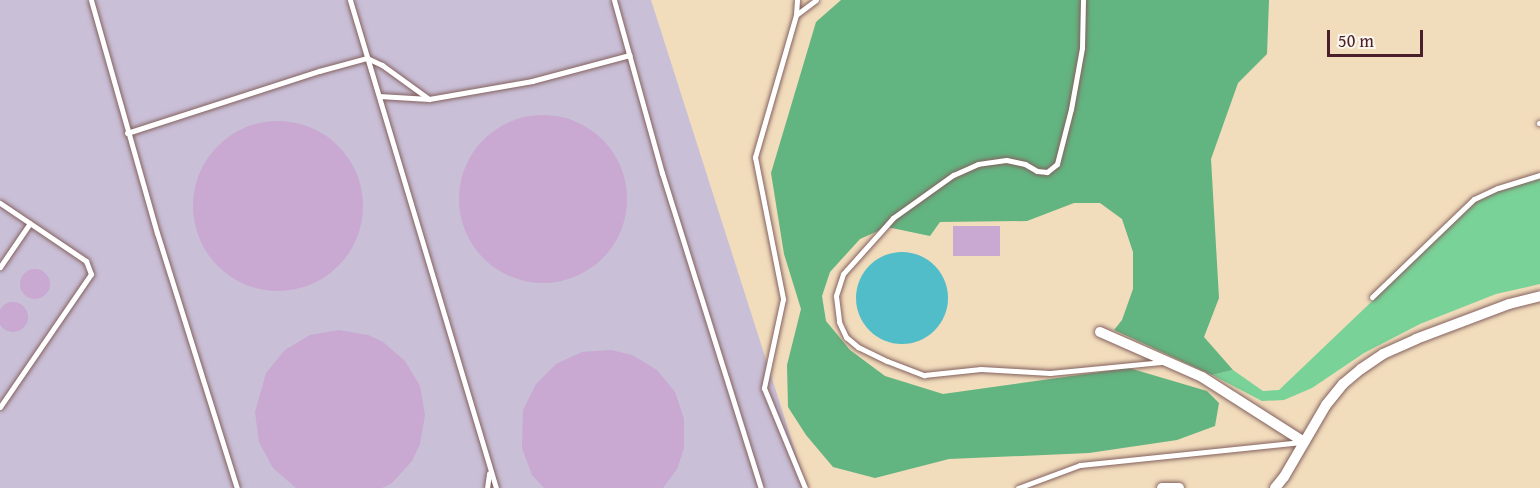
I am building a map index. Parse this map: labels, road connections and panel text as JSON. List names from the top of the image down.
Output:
{
  "scale_bar": "50 m"
}
